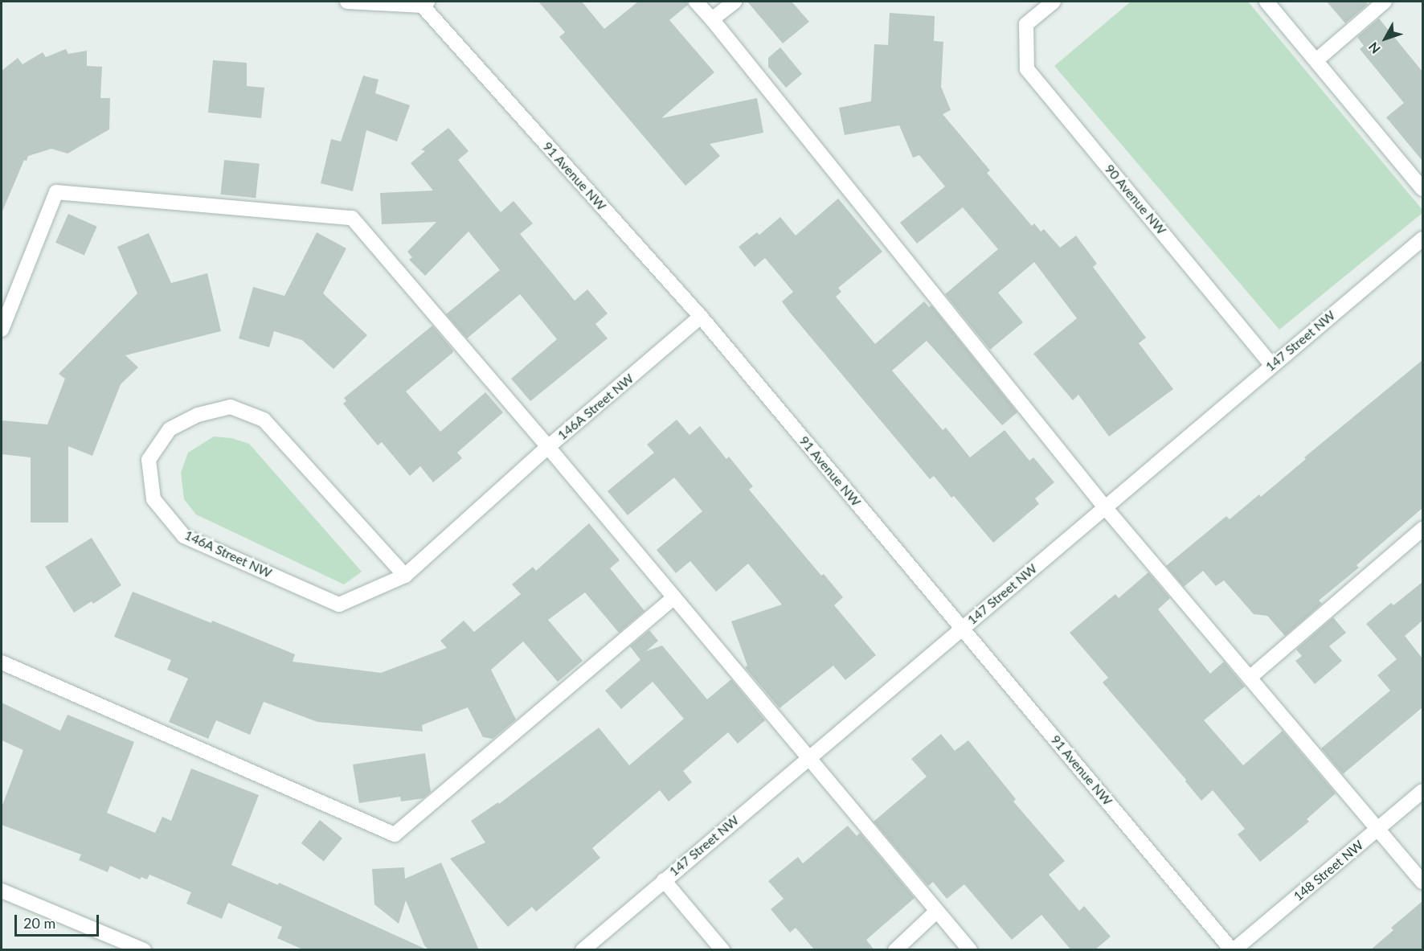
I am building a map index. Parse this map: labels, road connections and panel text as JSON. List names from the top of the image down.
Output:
{
  "streets": {
    "street": [
      "91 Avenue NW",
      "90 Avenue NW",
      "147 Street NW",
      "146A Street NW",
      "148 Street NW"
    ]
  },
  "crossings": [
    ["91 Avenue NW", "147 Street NW"],
    ["91 Avenue NW", "146A Street NW"],
    ["91 Avenue NW", "148 Street NW"],
    ["90 Avenue NW", "147 Street NW"]
  ],
  "scale_bar": "20 m",
  "north": "bottom left"
}
